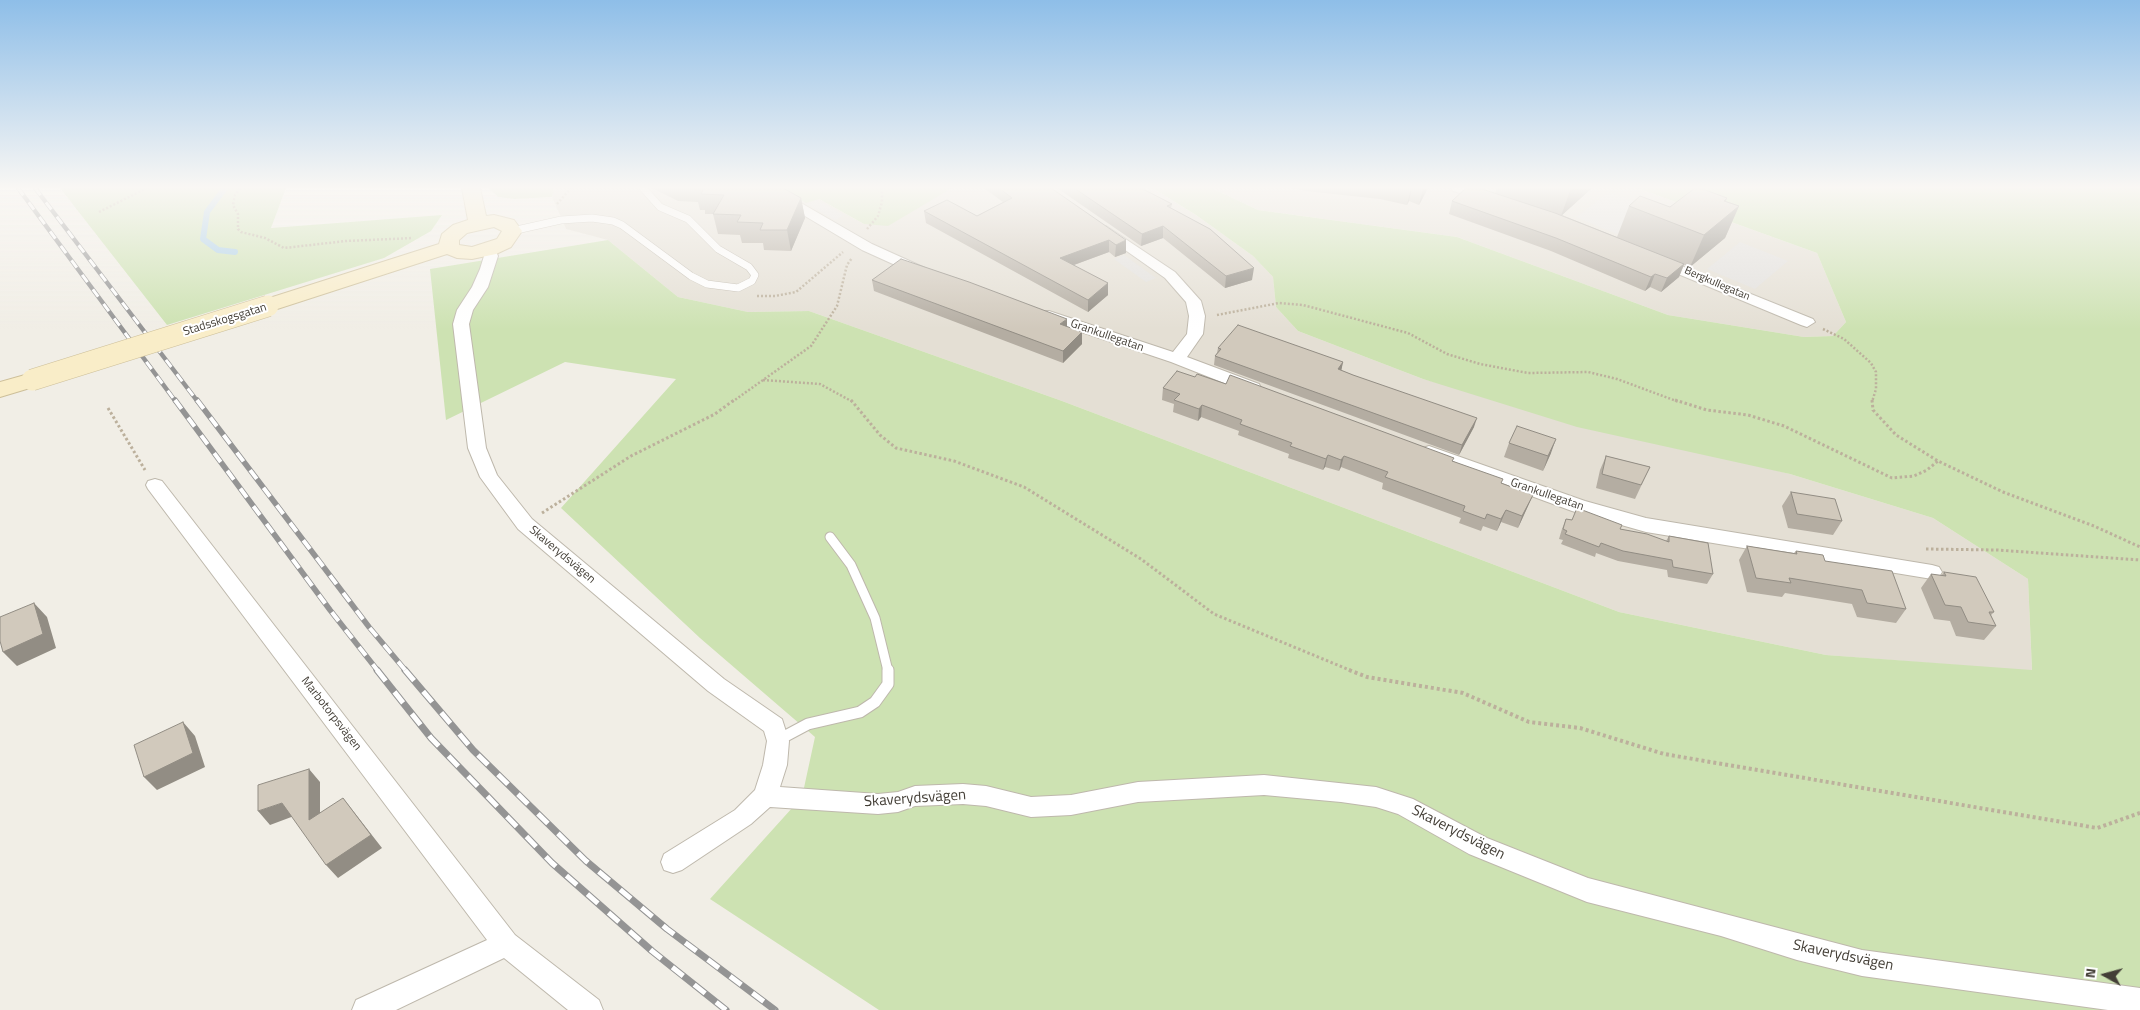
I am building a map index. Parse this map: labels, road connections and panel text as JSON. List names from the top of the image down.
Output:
{
  "streets": {
    "street": [
      "Bergkullegatan",
      "Stadsskogsgatan",
      "Grankullegatan",
      "Skaverydsvägen",
      "Marbotorpsvägen"
    ]
  },
  "crossings": [
    ["Stadsskogsgatan", "Skaverydsvägen"]
  ],
  "north": "left"
}
